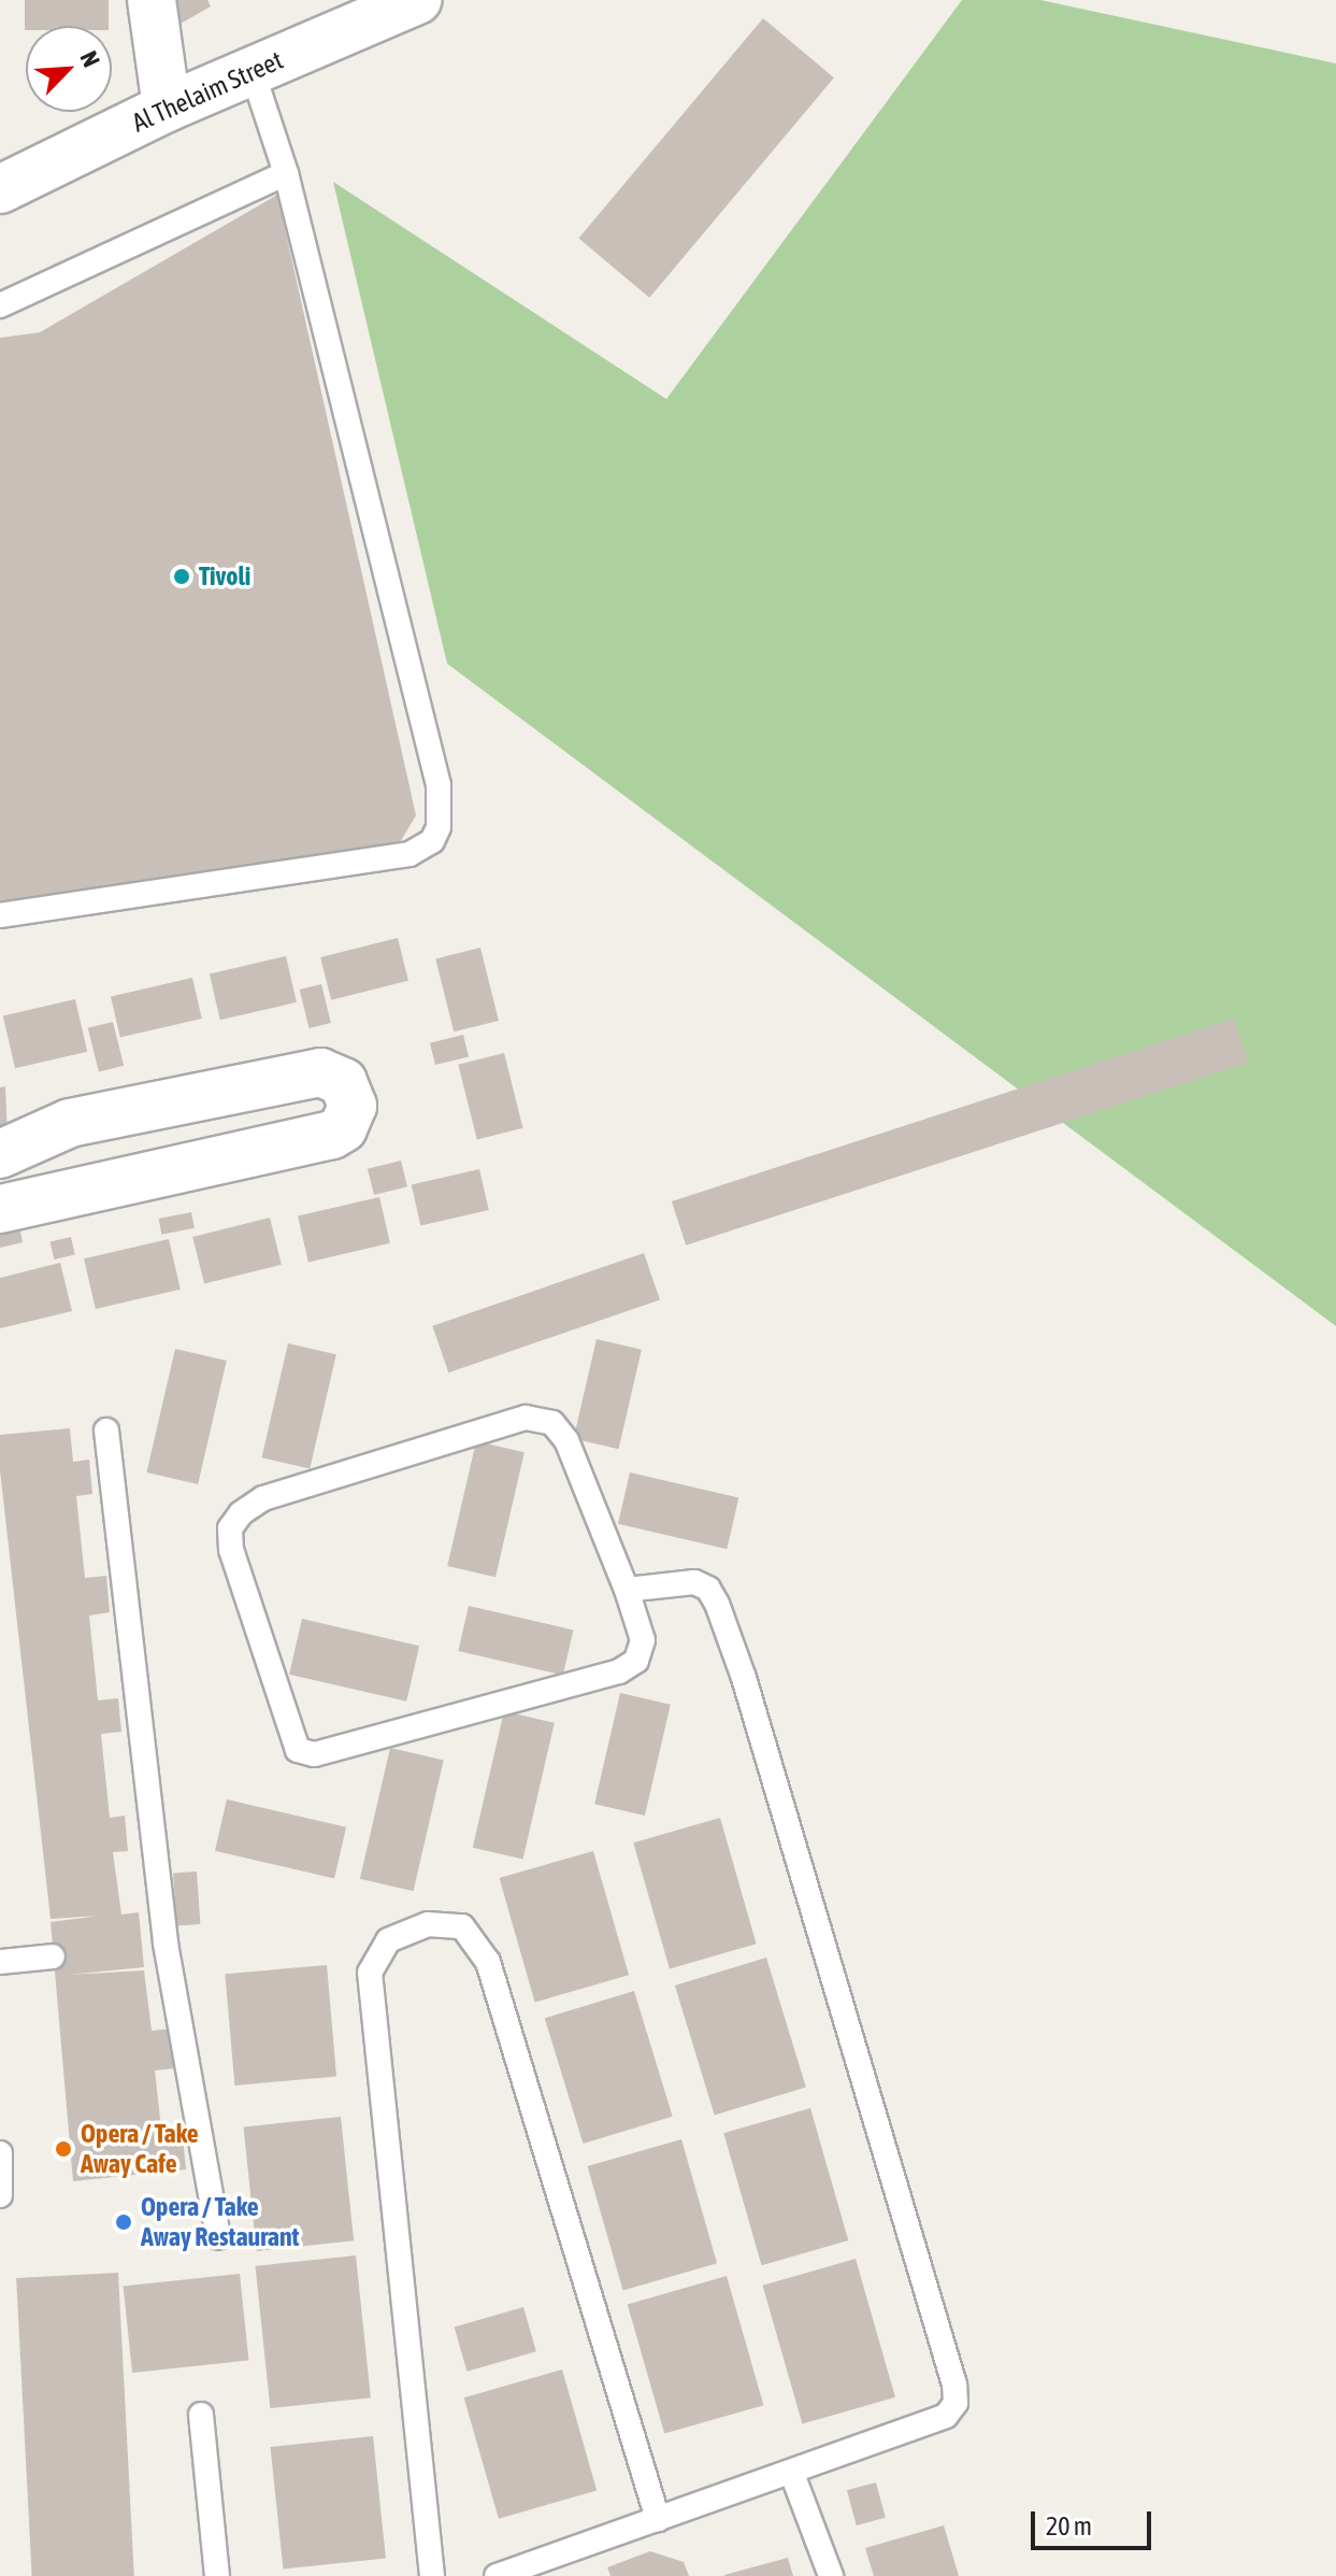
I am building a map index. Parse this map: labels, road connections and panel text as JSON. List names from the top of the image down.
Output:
{
  "streets": {
    "street": ["Al Thelaim Street"]
  },
  "places": ["Tivoli", "Opera / Take Away Cafe", "Opera / Take Away Restaurant"],
  "scale_bar": "20 m",
  "north": "top right"
}
